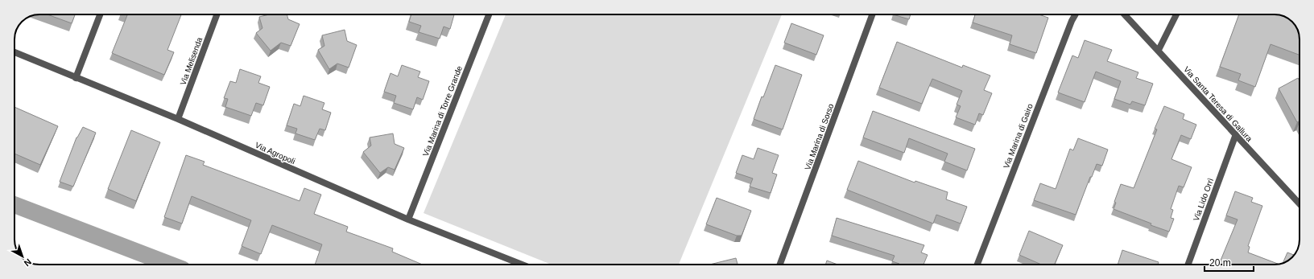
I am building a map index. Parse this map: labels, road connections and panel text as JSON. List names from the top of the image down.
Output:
{
  "streets": {
    "street": [
      "Via Melisenda",
      "Via Santa Teresa di Gallura",
      "Via Marina di Torre Grande",
      "Via Marina di Gairo",
      "Via Marina di Sorso",
      "Via Agropoli",
      "Via Lido Orrì"
    ]
  },
  "crossings": [
    ["Via Melisenda", "Via Agropoli"],
    ["Via Santa Teresa di Gallura", "Via Lido Orrì"],
    ["Via Marina di Torre Grande", "Via Agropoli"]
  ],
  "scale_bar": "20 m",
  "north": "bottom right"
}
